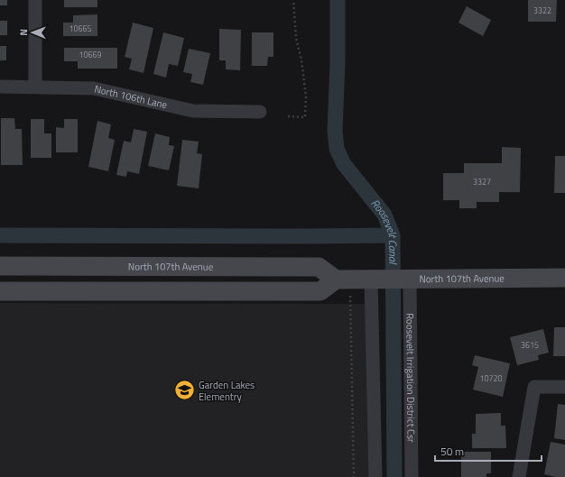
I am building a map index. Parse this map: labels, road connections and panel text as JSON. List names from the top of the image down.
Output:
{
  "streets": {
    "main road": ["North 107th Avenue"],
    "street": ["North 106th Lane", "Roosevelt Irrigation District Csr"]
  },
  "crossings": [
    ["North 107th Avenue", "Roosevelt Irrigation District Csr"]
  ],
  "water": ["Roosevelt Canal"],
  "places": {
    "school or university": ["Garden Lakes Elementry"]
  },
  "house_numbers": [
    "3322",
    "10665",
    "10669",
    "3327",
    "3615",
    "10720"
  ],
  "scale_bar": "50 m",
  "north": "left"
}
